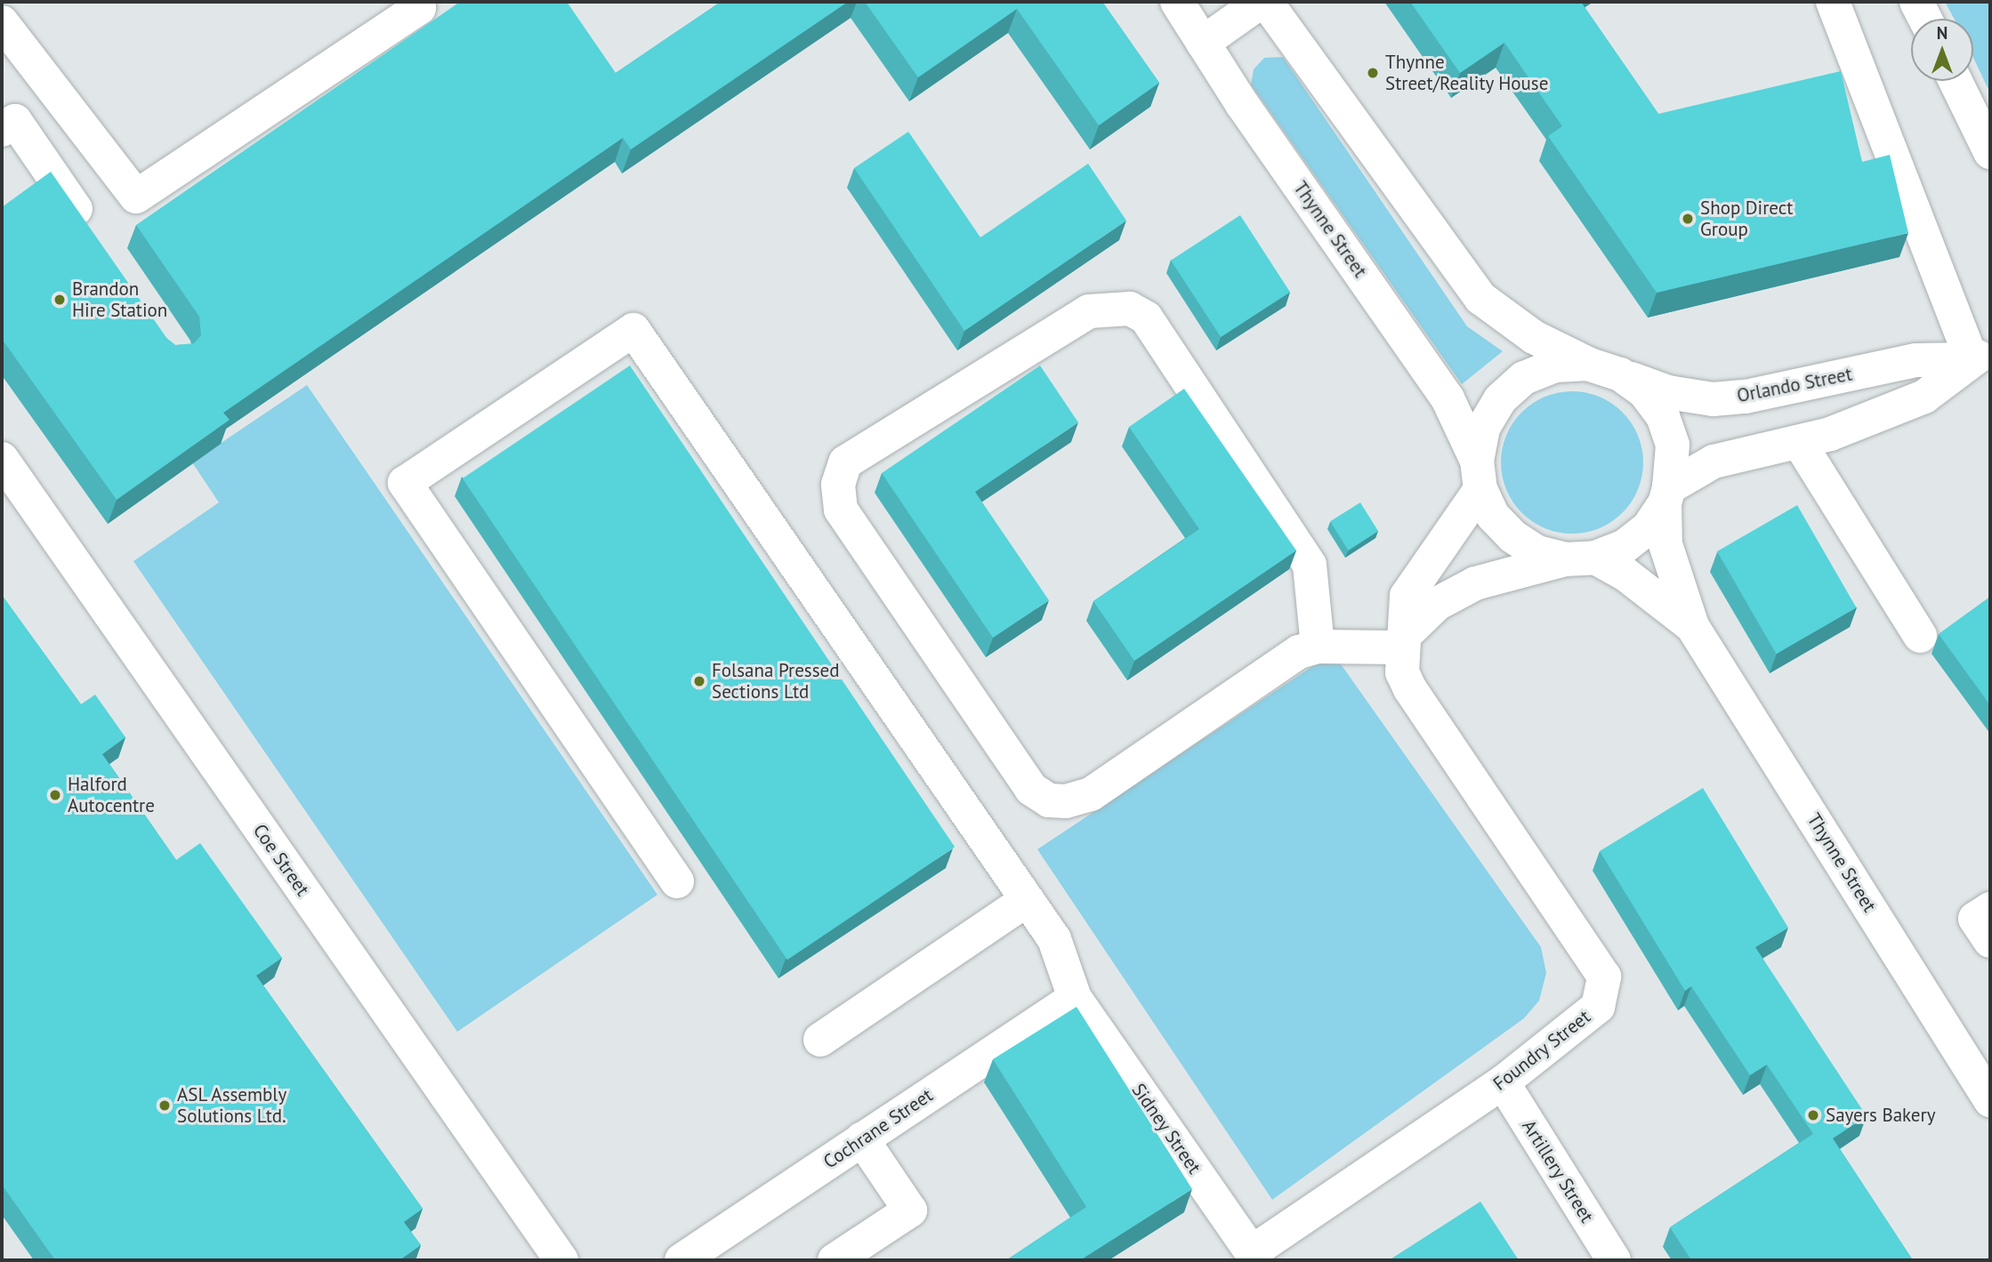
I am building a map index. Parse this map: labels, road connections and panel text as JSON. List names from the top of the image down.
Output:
{
  "streets": {
    "street": [
      "Thynne Street",
      "Orlando Street",
      "Coe Street",
      "Foundry Street",
      "Cochrane Street",
      "Sidney Street",
      "Artillery Street"
    ]
  },
  "crossings": [
    ["Thynne Street", "Orlando Street"],
    ["Thynne Street", "Foundry Street"],
    ["Orlando Street", "Foundry Street"],
    ["Foundry Street", "Sidney Street"],
    ["Foundry Street", "Artillery Street"],
    ["Cochrane Street", "Sidney Street"]
  ],
  "places": [
    "Thynne Street/Reality House",
    "Shop Direct Group",
    "Brandon Hire Station",
    "Folsana Pressed Sections Ltd",
    "Halford Autocentre",
    "ASL Assembly Solutions Ltd.",
    "Sayers Bakery"
  ],
  "north": "top"
}
